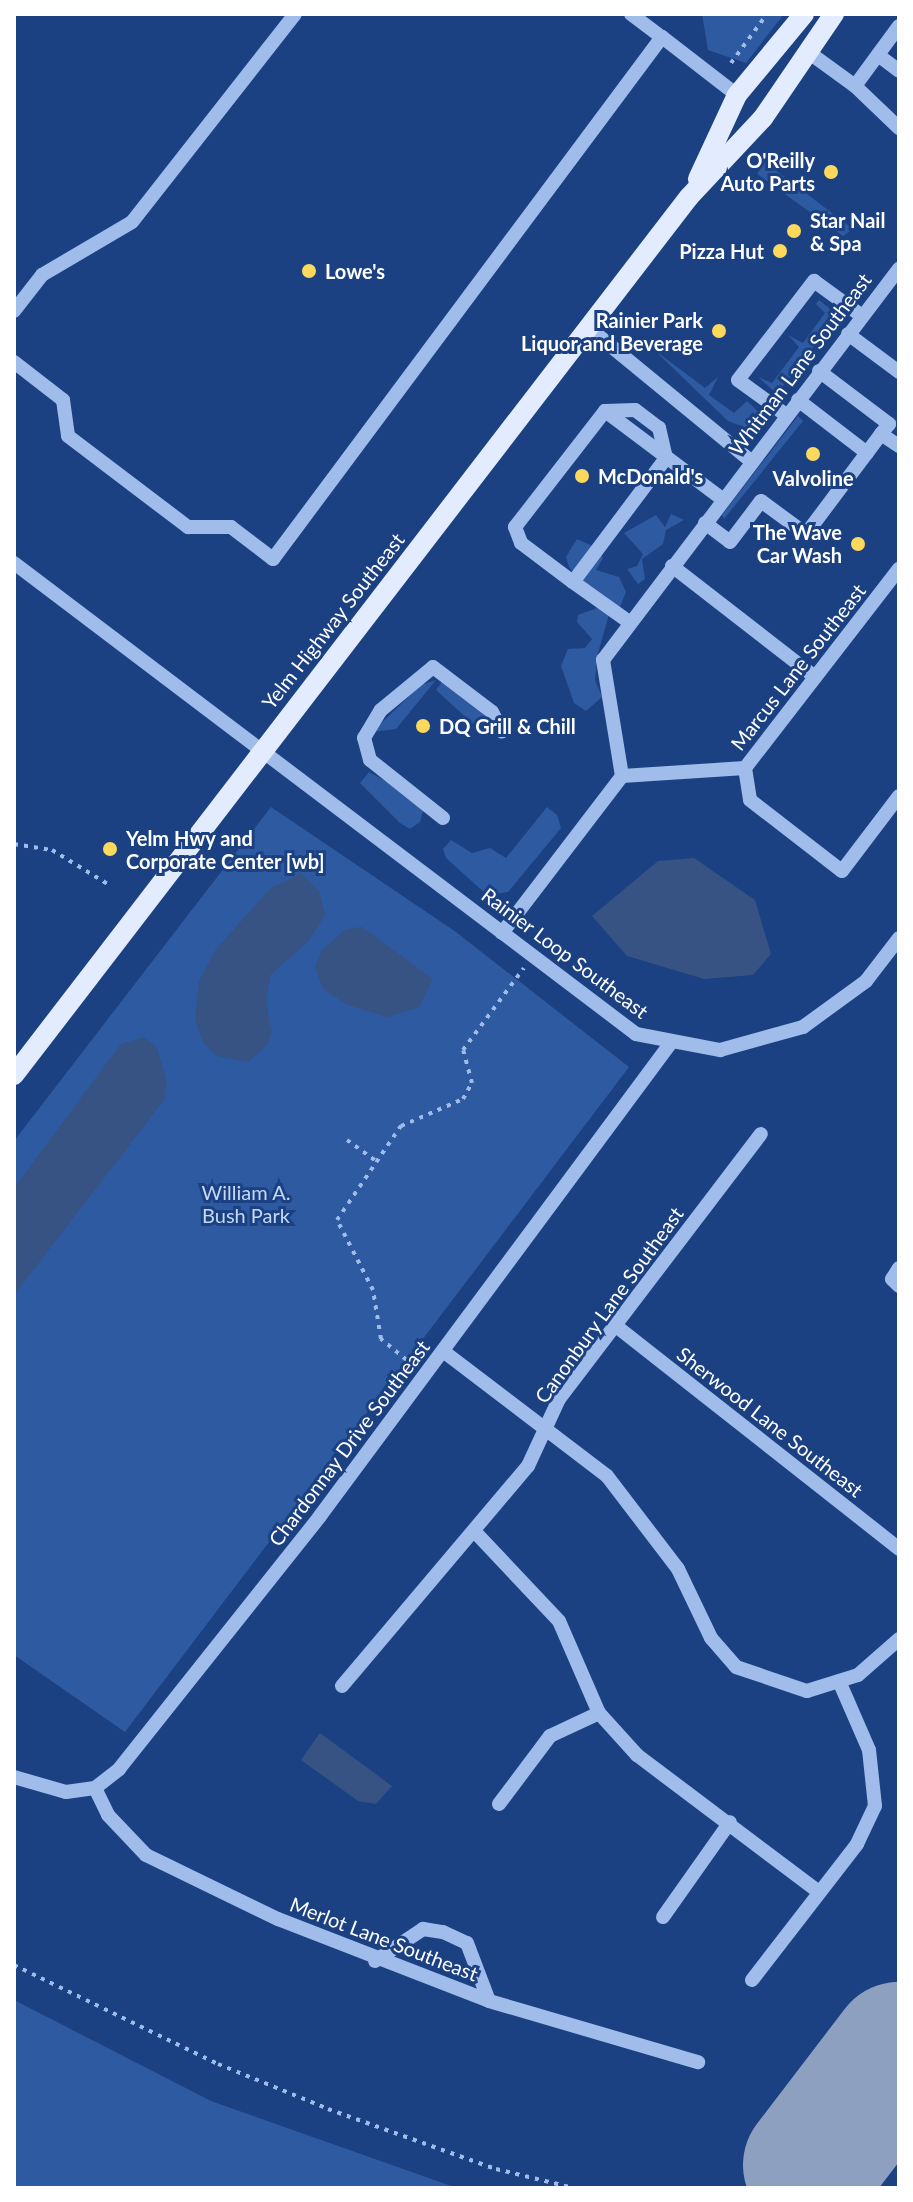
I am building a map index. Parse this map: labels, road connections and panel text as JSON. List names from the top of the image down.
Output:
{
  "streets": {
    "main road": ["Yelm Highway Southeast"],
    "street": [
      "Whitman Lane Southeast",
      "Marcus Lane Southeast",
      "Rainier Loop Southeast",
      "Canonbury Lane Southeast",
      "Sherwood Lane Southeast",
      "Chardonnay Drive Southeast",
      "Merlot Lane Southeast"
    ]
  },
  "crossings": [
    ["Whitman Lane Southeast", "Marcus Lane Southeast"],
    ["Yelm Highway Southeast", "Rainier Loop Southeast"],
    ["Rainier Loop Southeast", "Chardonnay Drive Southeast"],
    ["Canonbury Lane Southeast", "Sherwood Lane Southeast"],
    ["Chardonnay Drive Southeast", "Merlot Lane Southeast"]
  ],
  "parks": ["William A. Bush Park"],
  "places": [
    "O'Reilly Auto Parts",
    "Star Nail & Spa",
    "Pizza Hut",
    "Lowe's",
    "Rainier Park Liquor and Beverage",
    "Valvoline",
    "McDonald's",
    "The Wave Car Wash",
    "DQ Grill & Chill",
    "Yelm Hwy and Corporate Center [wb]"
  ]
}
